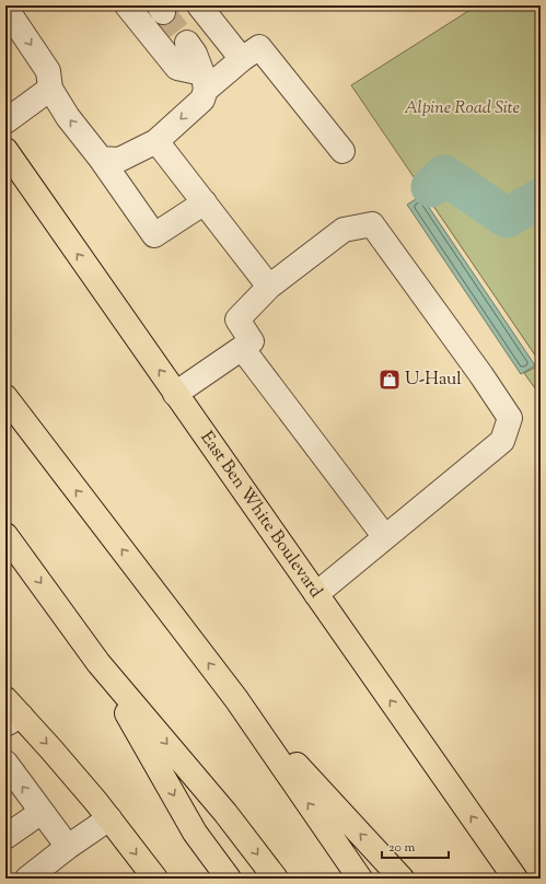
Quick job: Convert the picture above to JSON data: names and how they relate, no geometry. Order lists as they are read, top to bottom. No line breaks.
{"streets":{"main road":["East Ben White Boulevard"]},"parks":["Alpine Road Site"],"places":{"shop":["U-Haul"]},"scale_bar":"20 m"}
